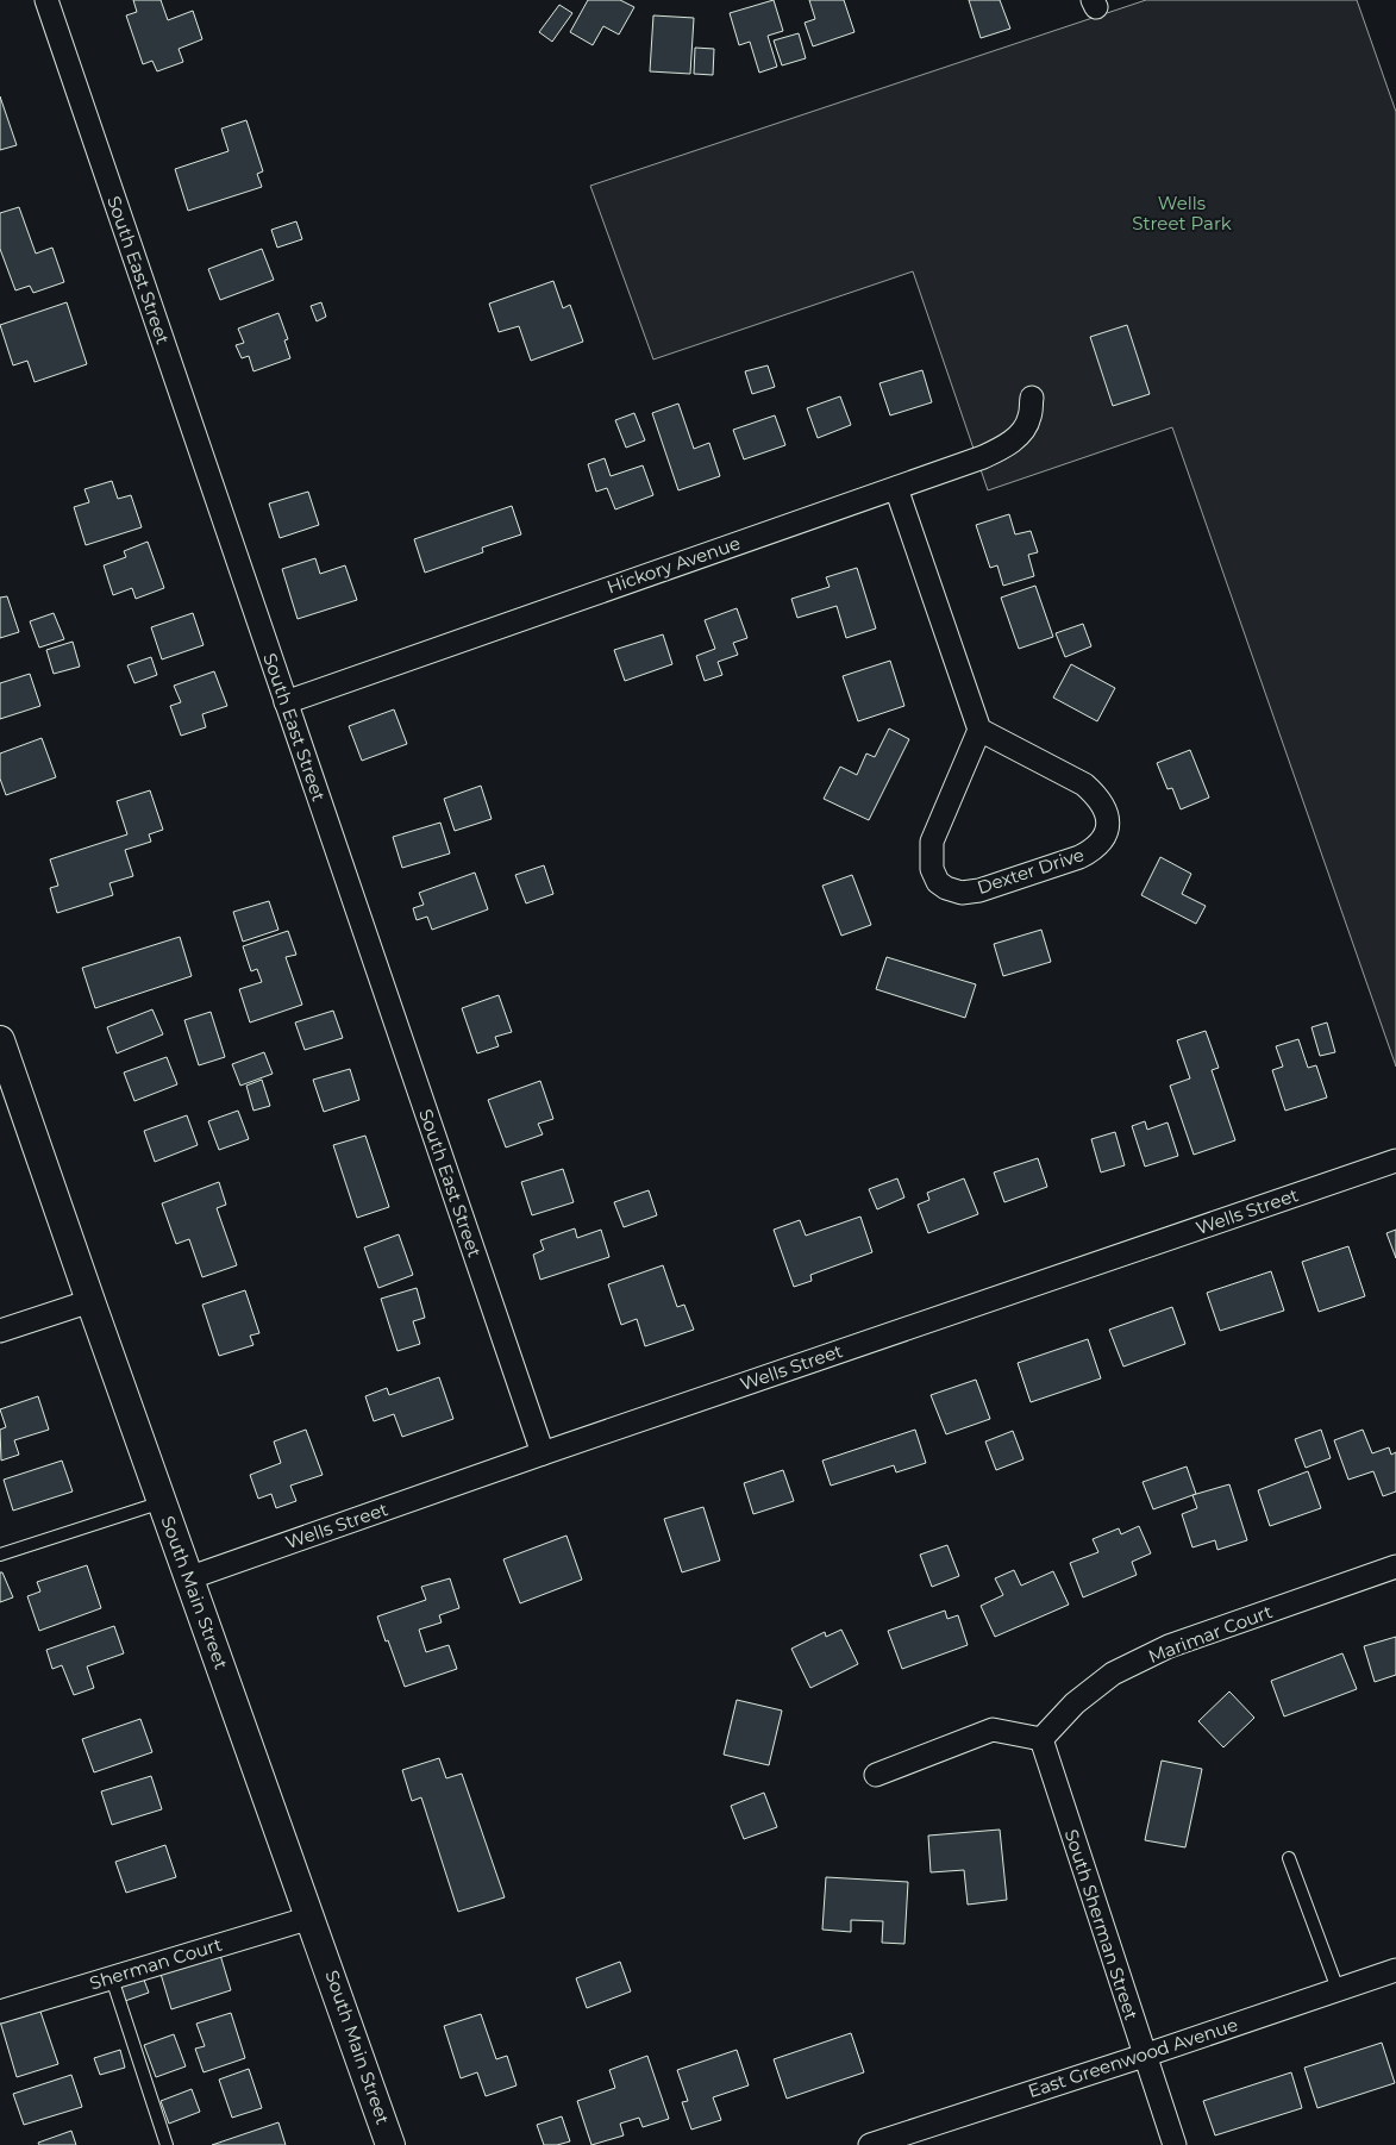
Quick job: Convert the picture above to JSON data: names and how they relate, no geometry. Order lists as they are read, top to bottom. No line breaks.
{"streets":{"street":["South East Street","Hickory Avenue","Dexter Drive","Wells Street","South Main Street","Marimar Court","South Sherman Street","Sherman Court","East Greenwood Avenue"]},"crossings":[["South East Street","Hickory Avenue"],["South East Street","Wells Street"],["Wells Street","South Main Street"],["South Main Street","Sherman Court"],["Marimar Court","South Sherman Street"],["South Sherman Street","East Greenwood Avenue"]],"parks":["Wells Street Park"]}
